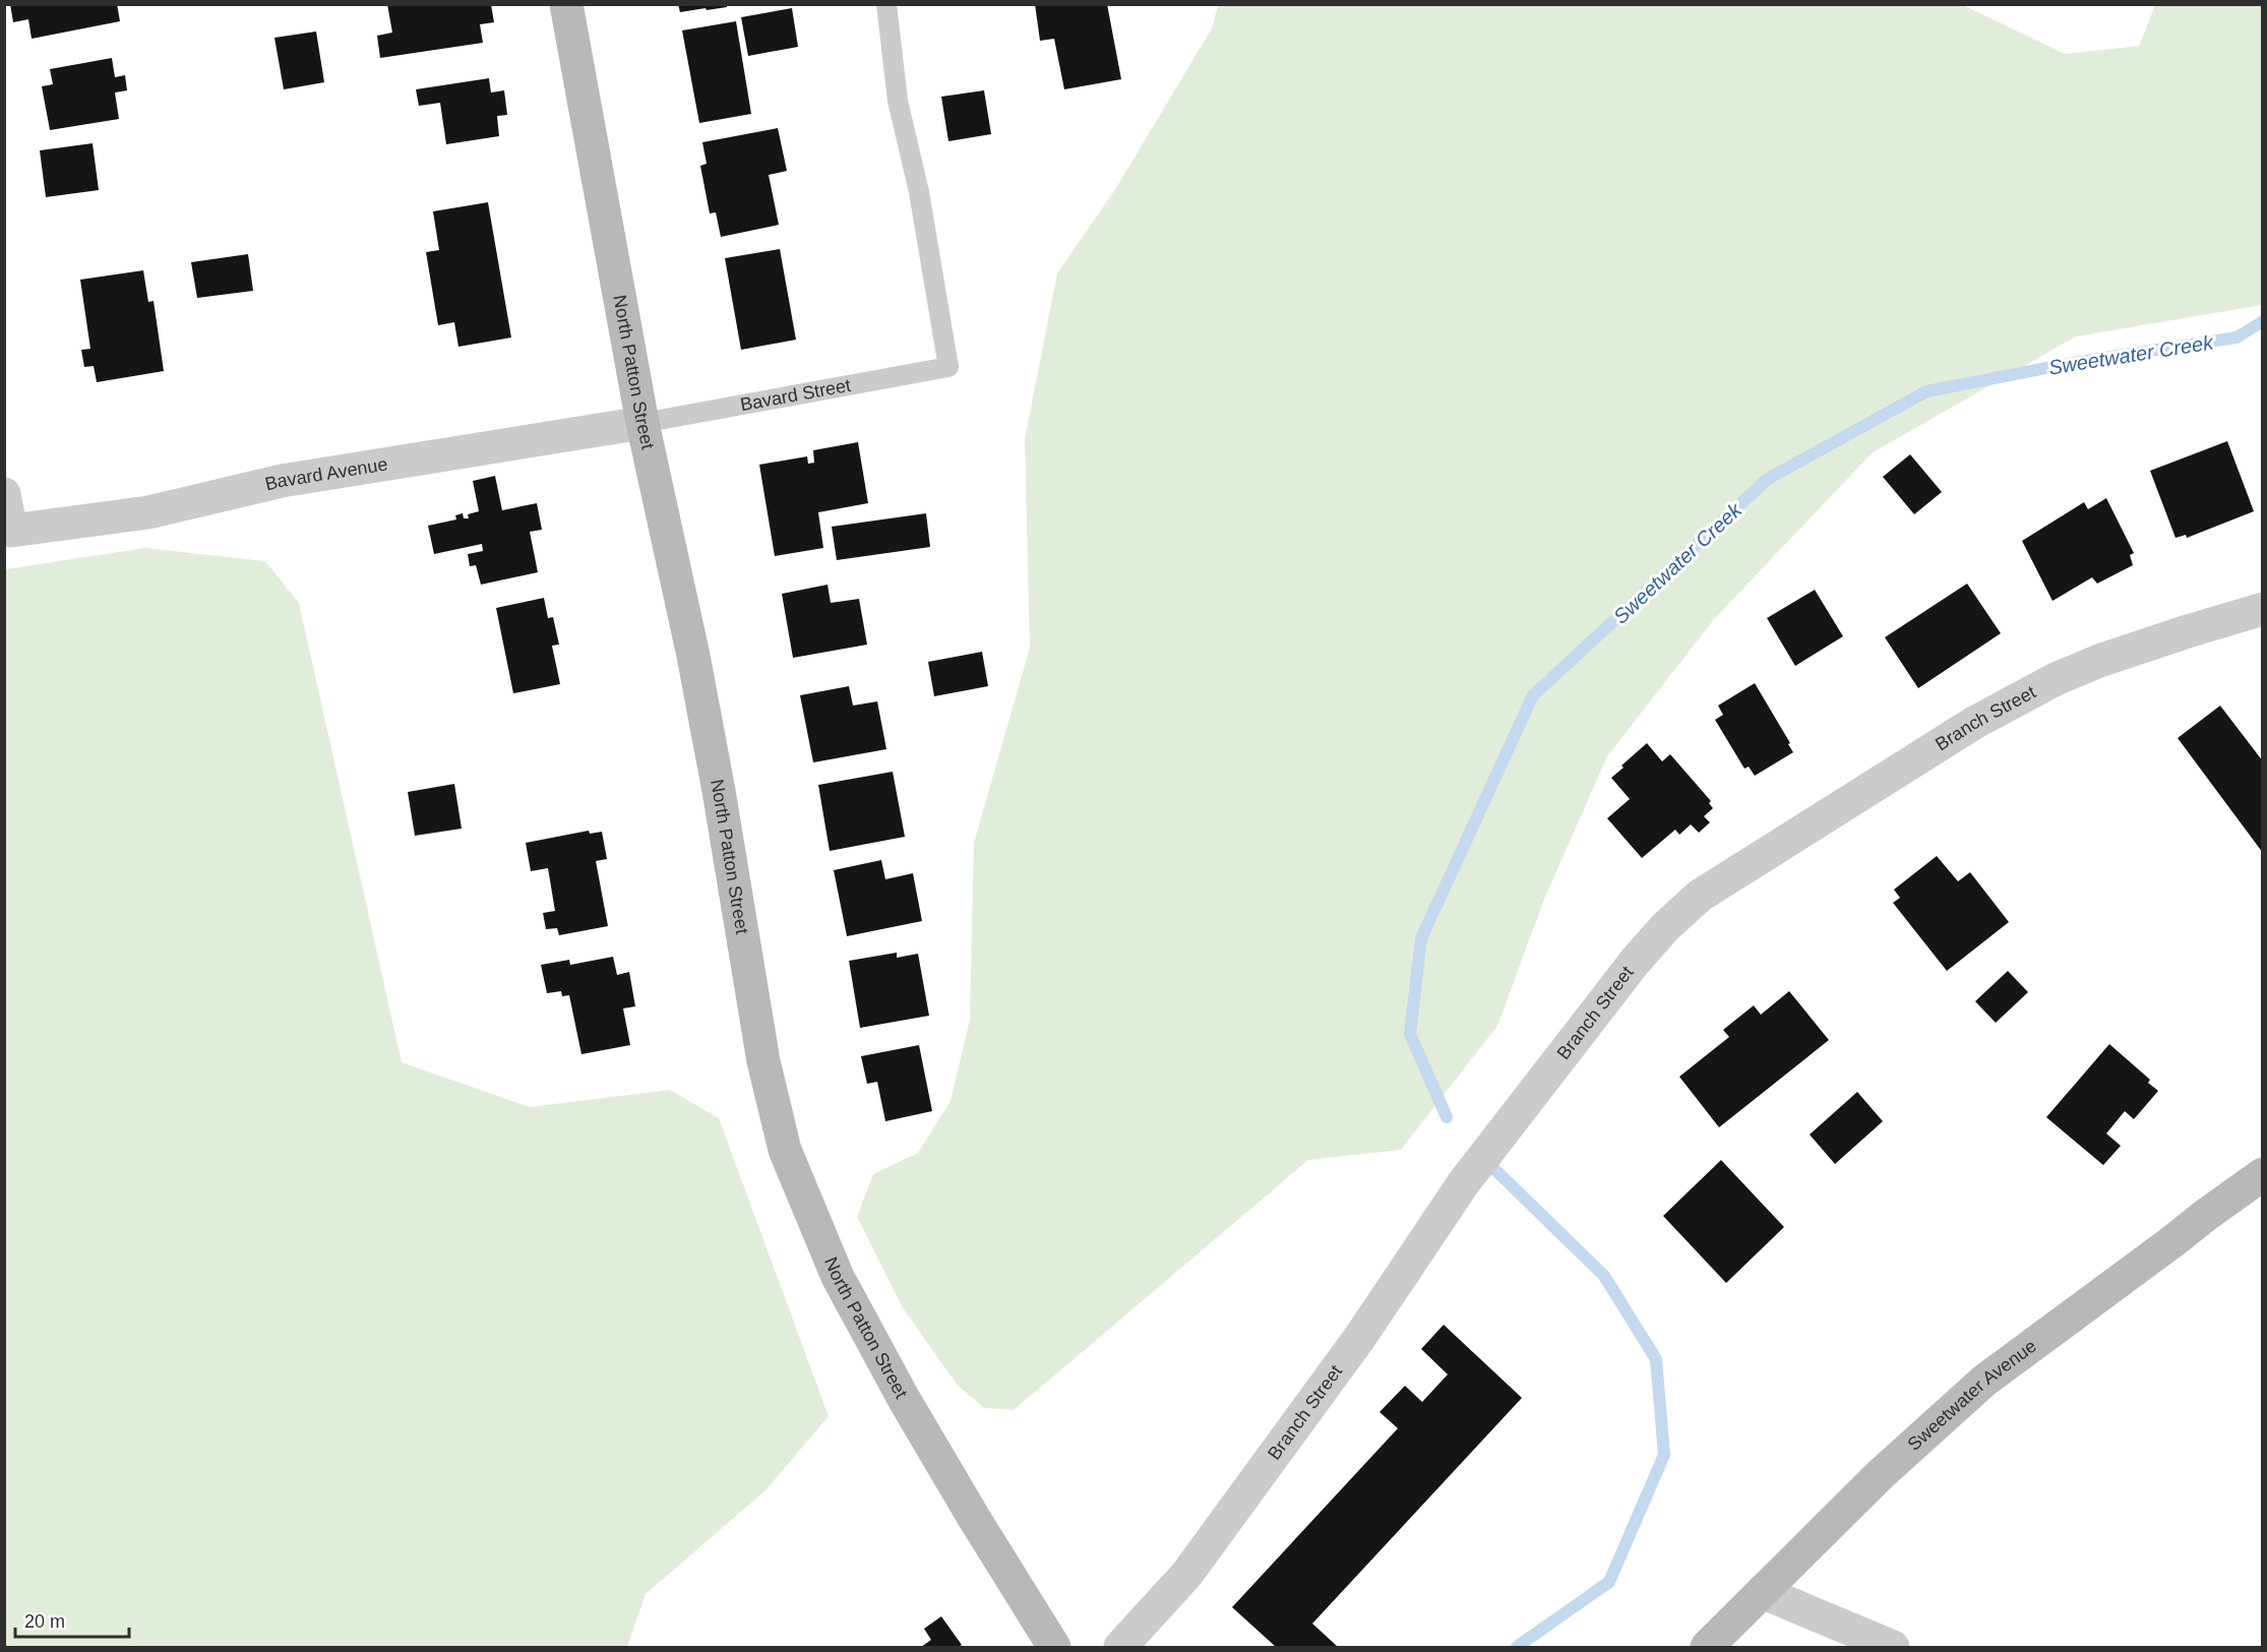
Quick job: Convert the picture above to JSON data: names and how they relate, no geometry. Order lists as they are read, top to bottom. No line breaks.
{"streets":{"street":["North Patton Street","Bavard Avenue","Branch Street","Sweetwater Avenue"],"lane":["Bavard Street"]},"crossings":[["North Patton Street","Bavard Street"],["North Patton Street","Bavard Avenue"],["Bavard Street","Bavard Avenue"]],"water":["Sweetwater Creek"],"scale_bar":"20 m"}
